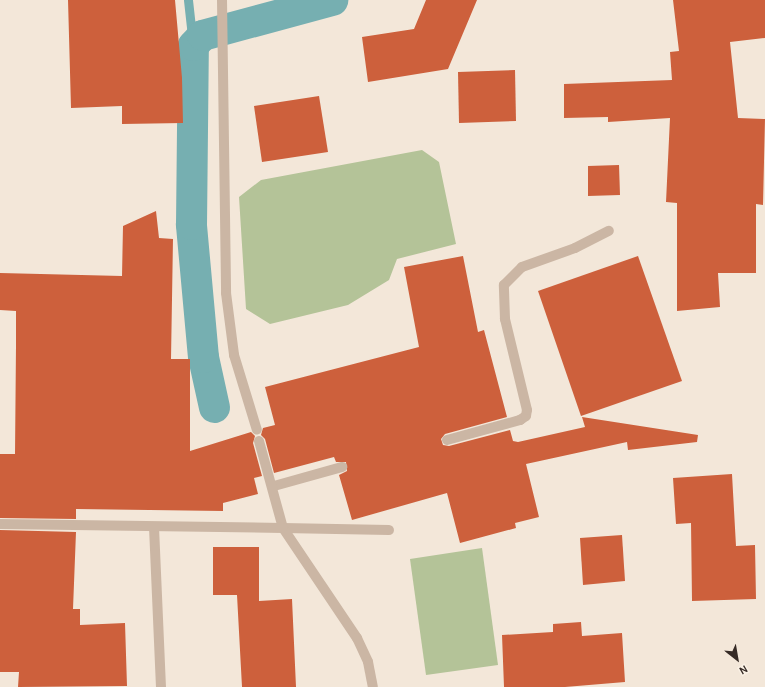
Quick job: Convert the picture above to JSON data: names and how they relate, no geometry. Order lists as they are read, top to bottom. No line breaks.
{"north":"bottom right"}
